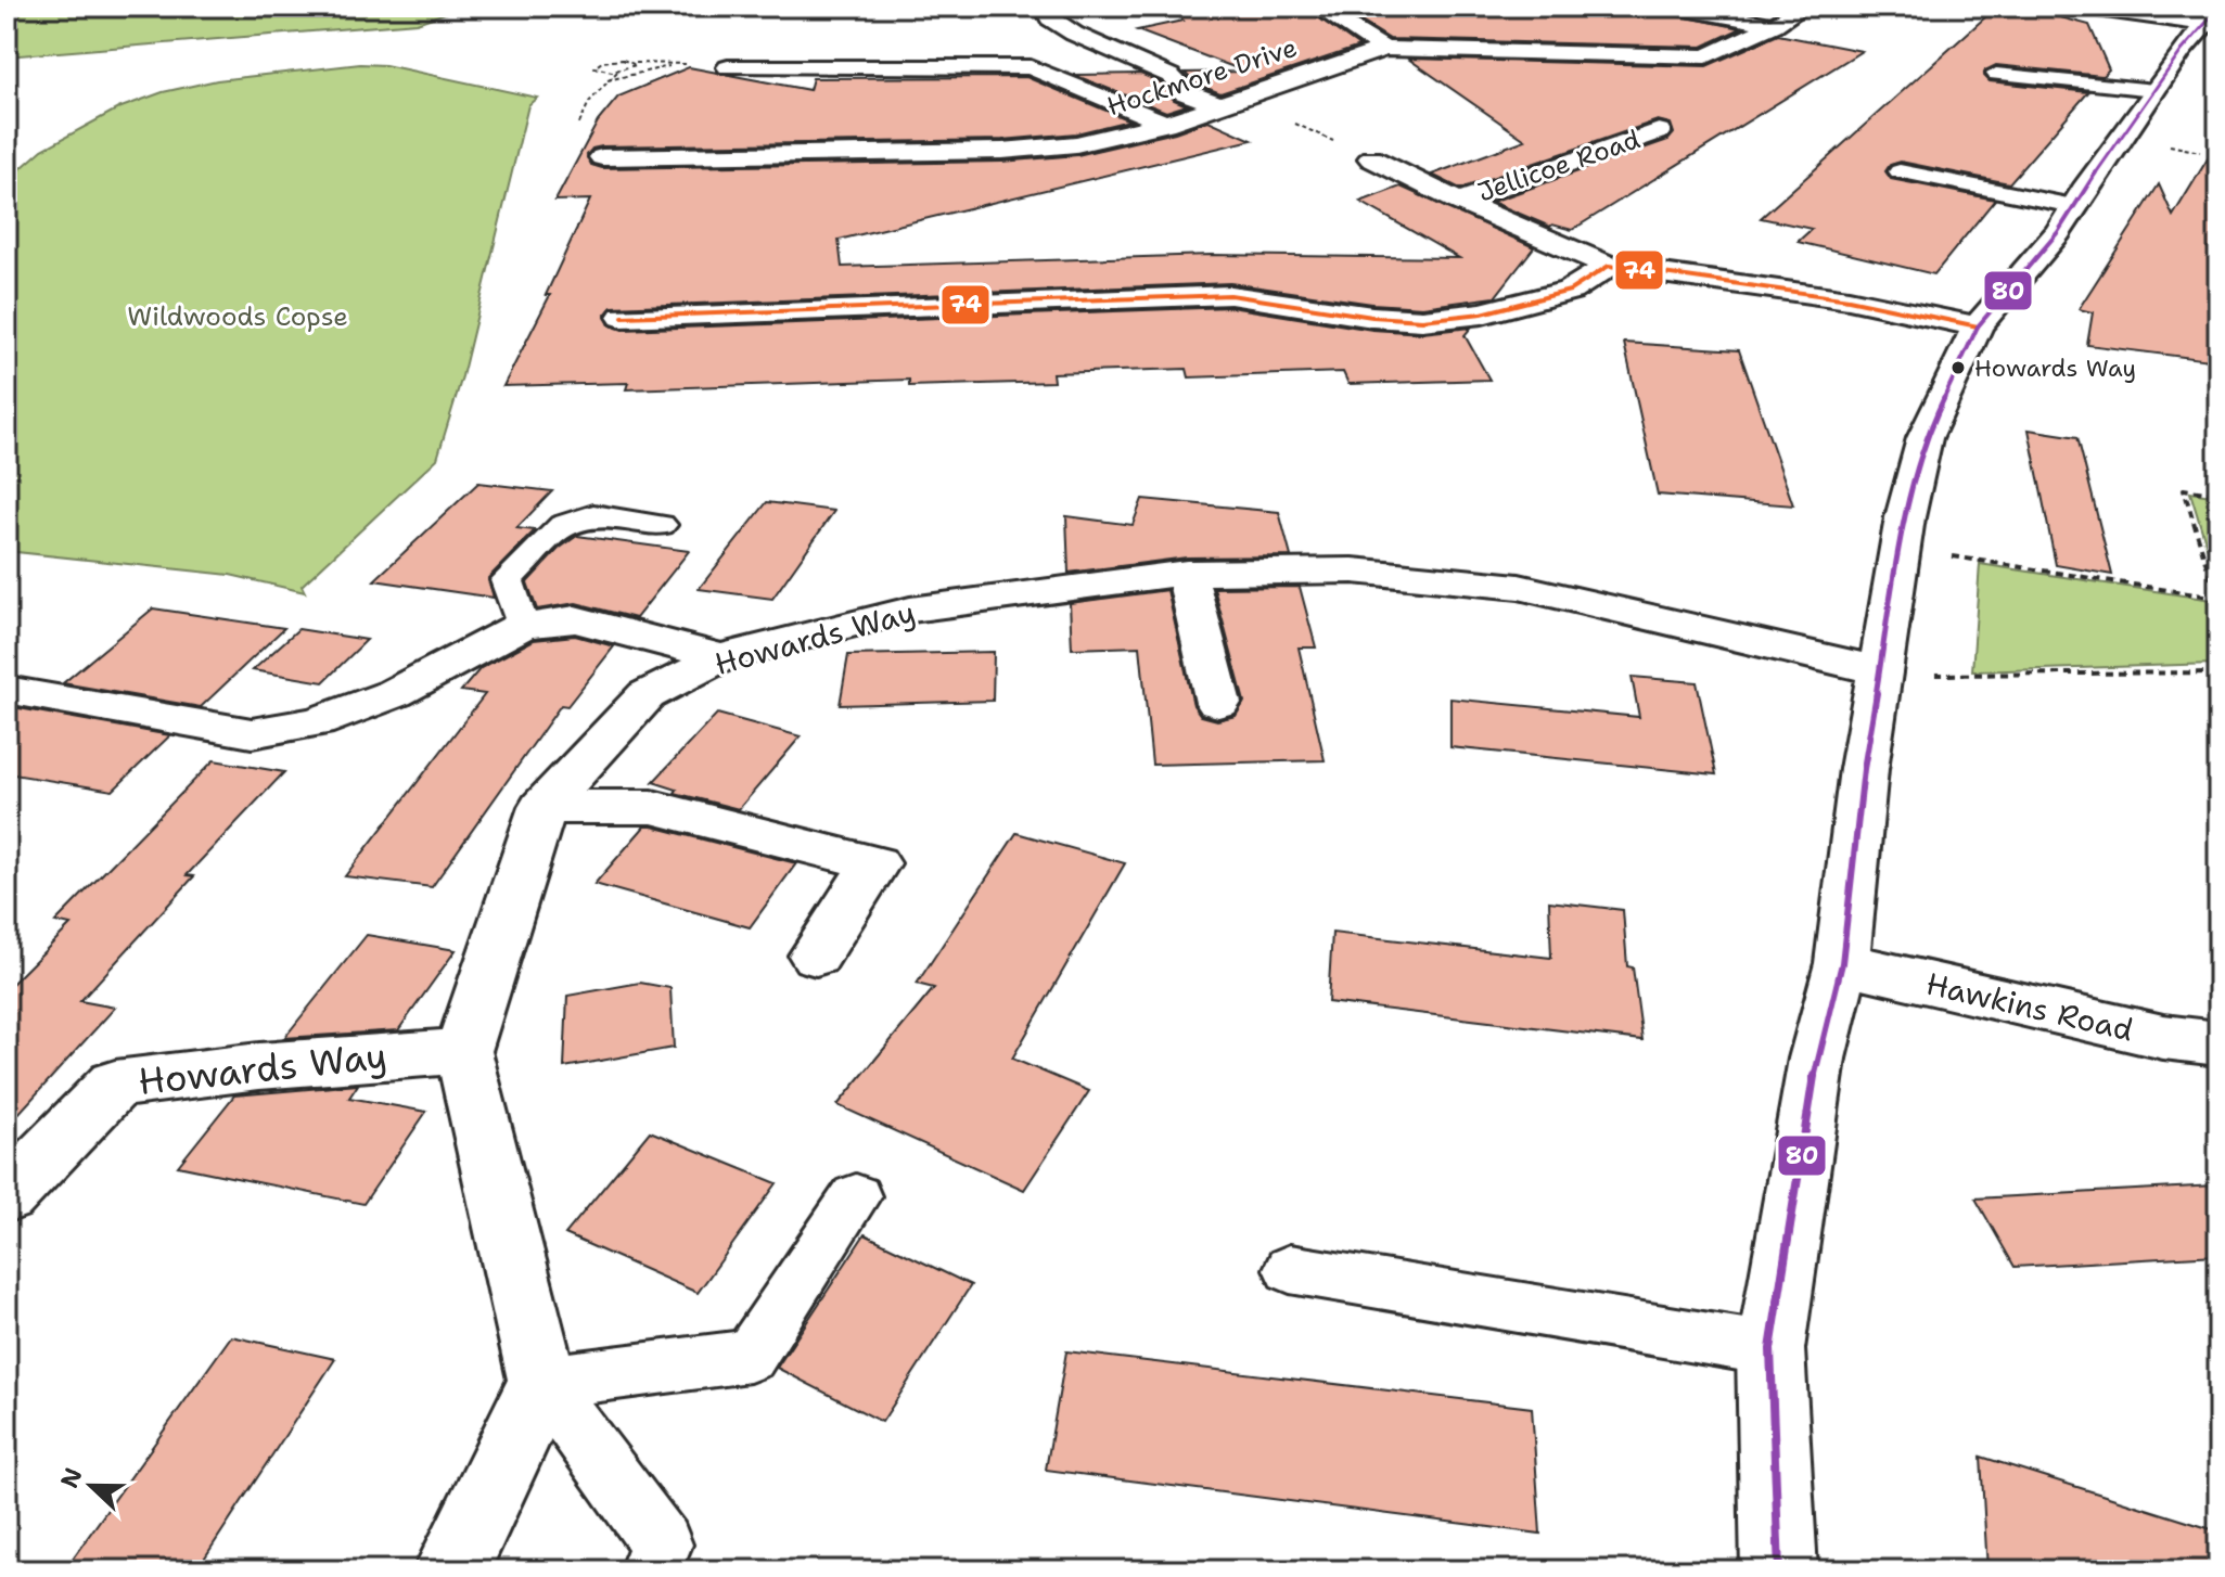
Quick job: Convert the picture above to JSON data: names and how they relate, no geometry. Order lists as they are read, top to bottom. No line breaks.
{"streets":{"street":["Hockmore Drive","Jellicoe Road","Howards Way","Hawkins Road"]},"parks":["Wildwoods Copse"],"places":["Howards Way"],"lines":["transit line 80","transit line 74"],"north":"left"}
